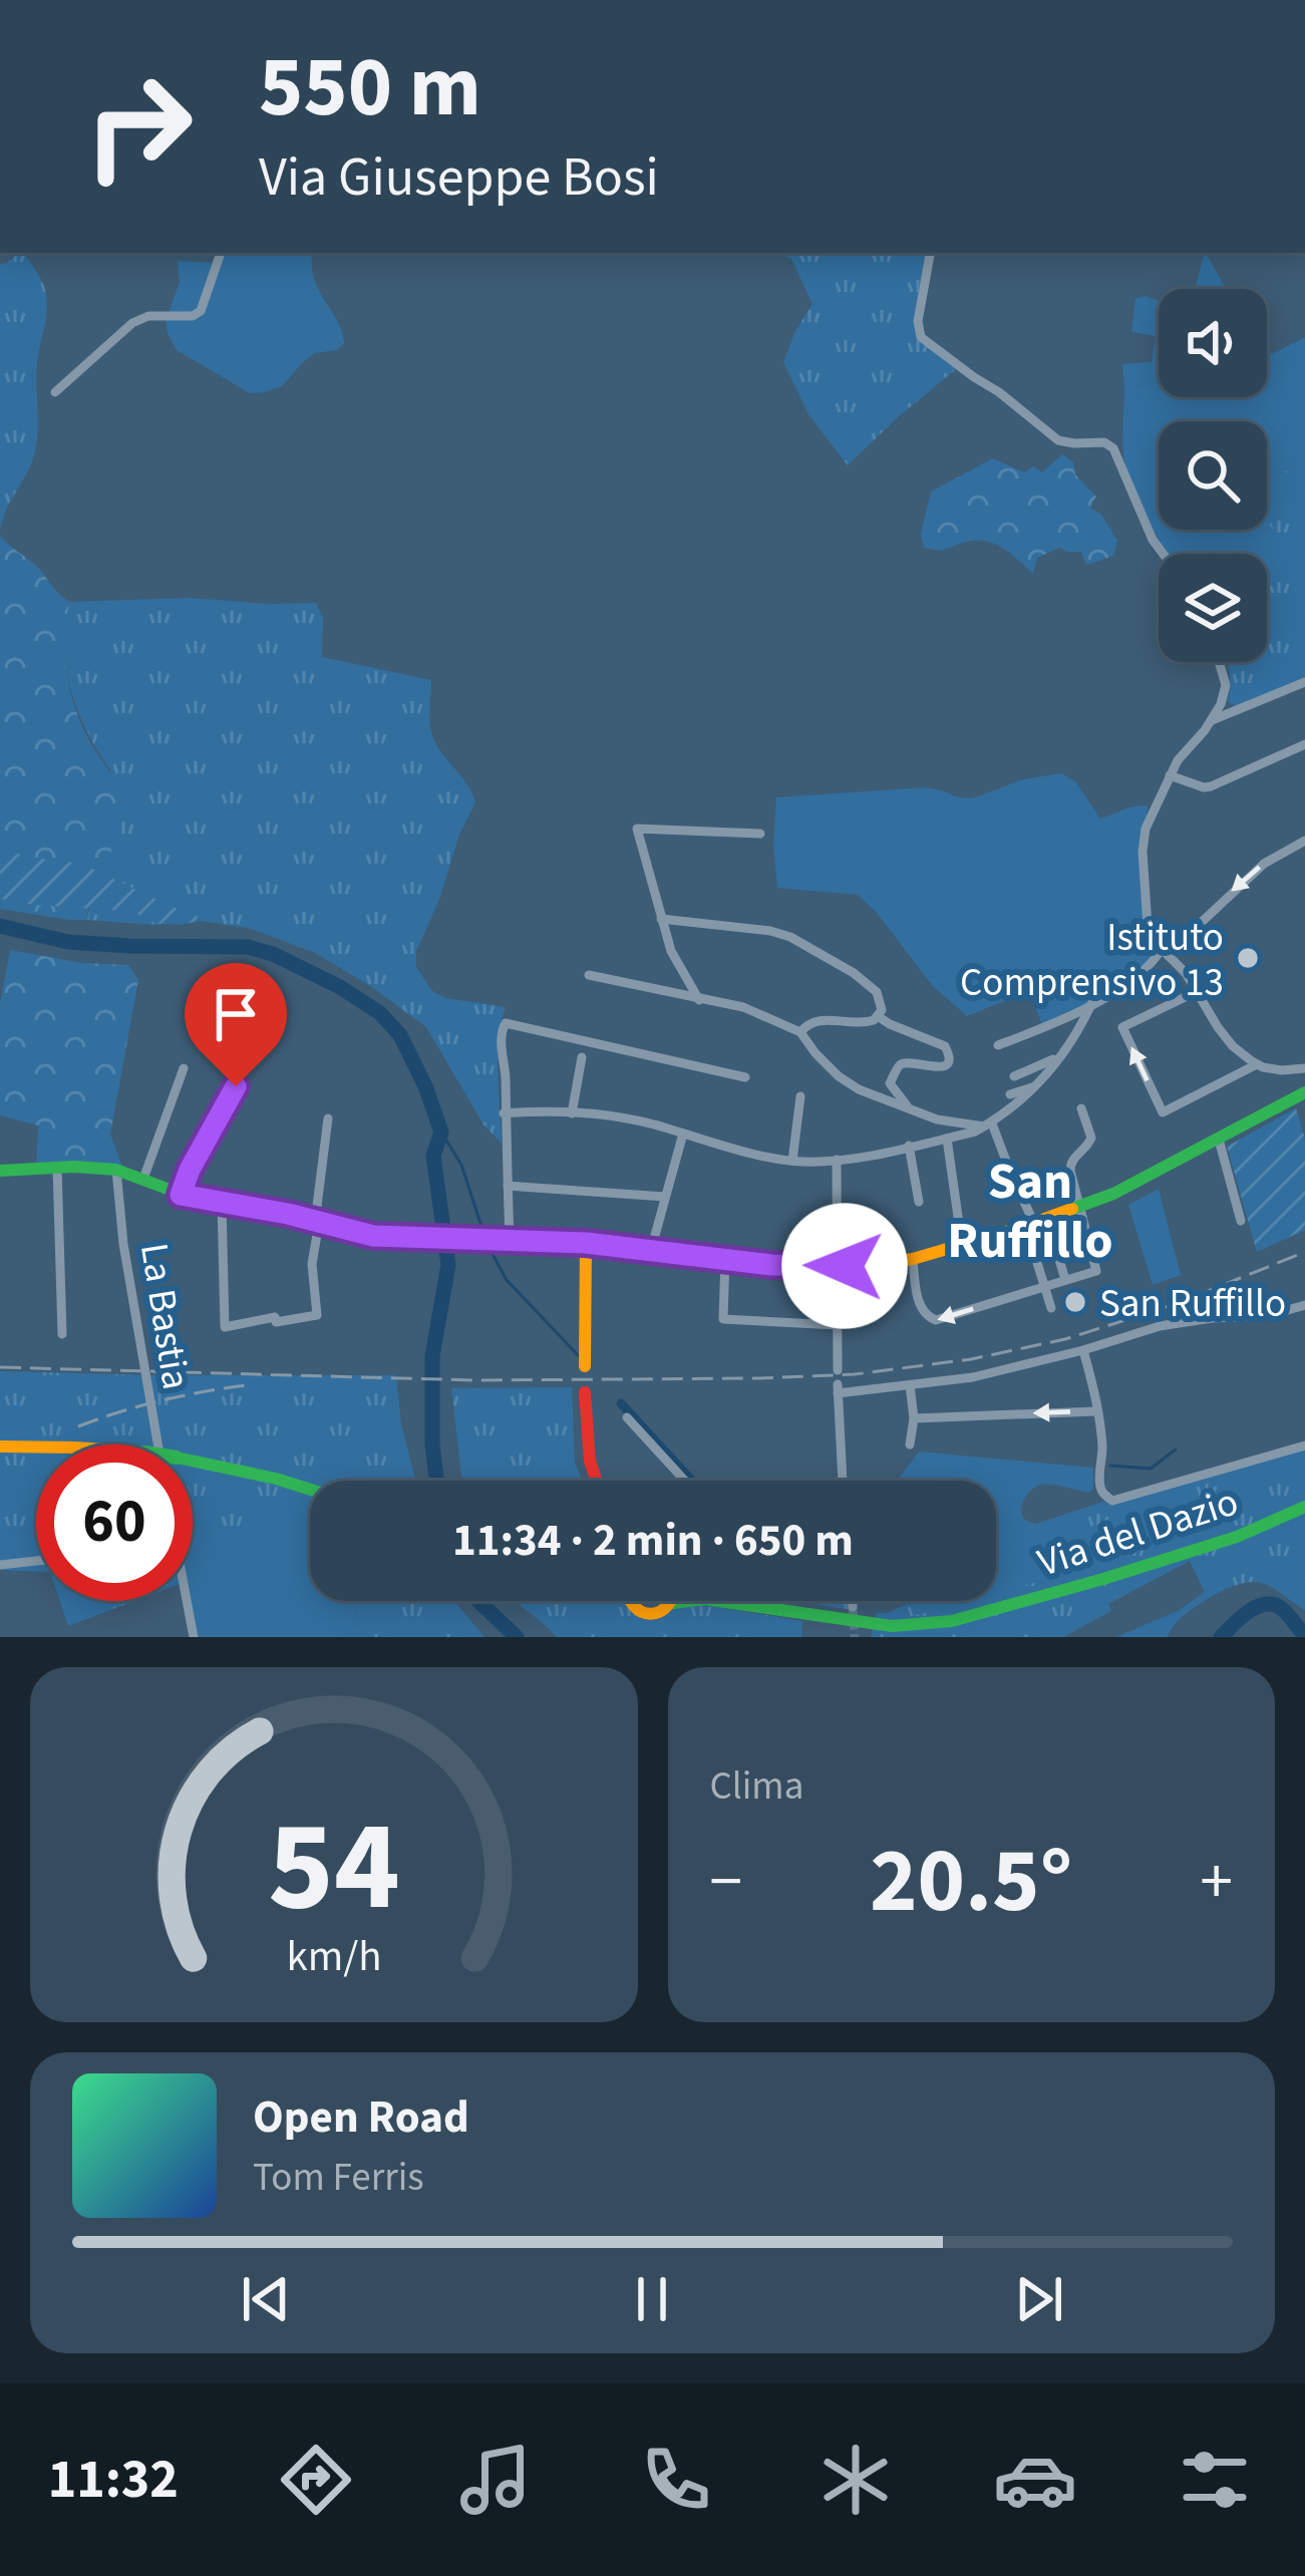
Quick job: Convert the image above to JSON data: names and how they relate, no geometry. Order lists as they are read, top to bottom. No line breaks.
{"streets":{"main road":["Via del Dazio"],"street":["La Bastia"]},"districts":["San Ruffillo"],"places":["Istituto Comprensivo 13","San Ruffillo"],"page":{"turn":["550 m","Via Giuseppe Bosi"],"limit":"60","trip":"11:34 · 2 min · 650 m","tile":"Clima","heat":["−","20.5°","+"],"song":["Open Road","Tom Ferris"],"tabs":"11:32","gauge":["54","km/h"]}}
